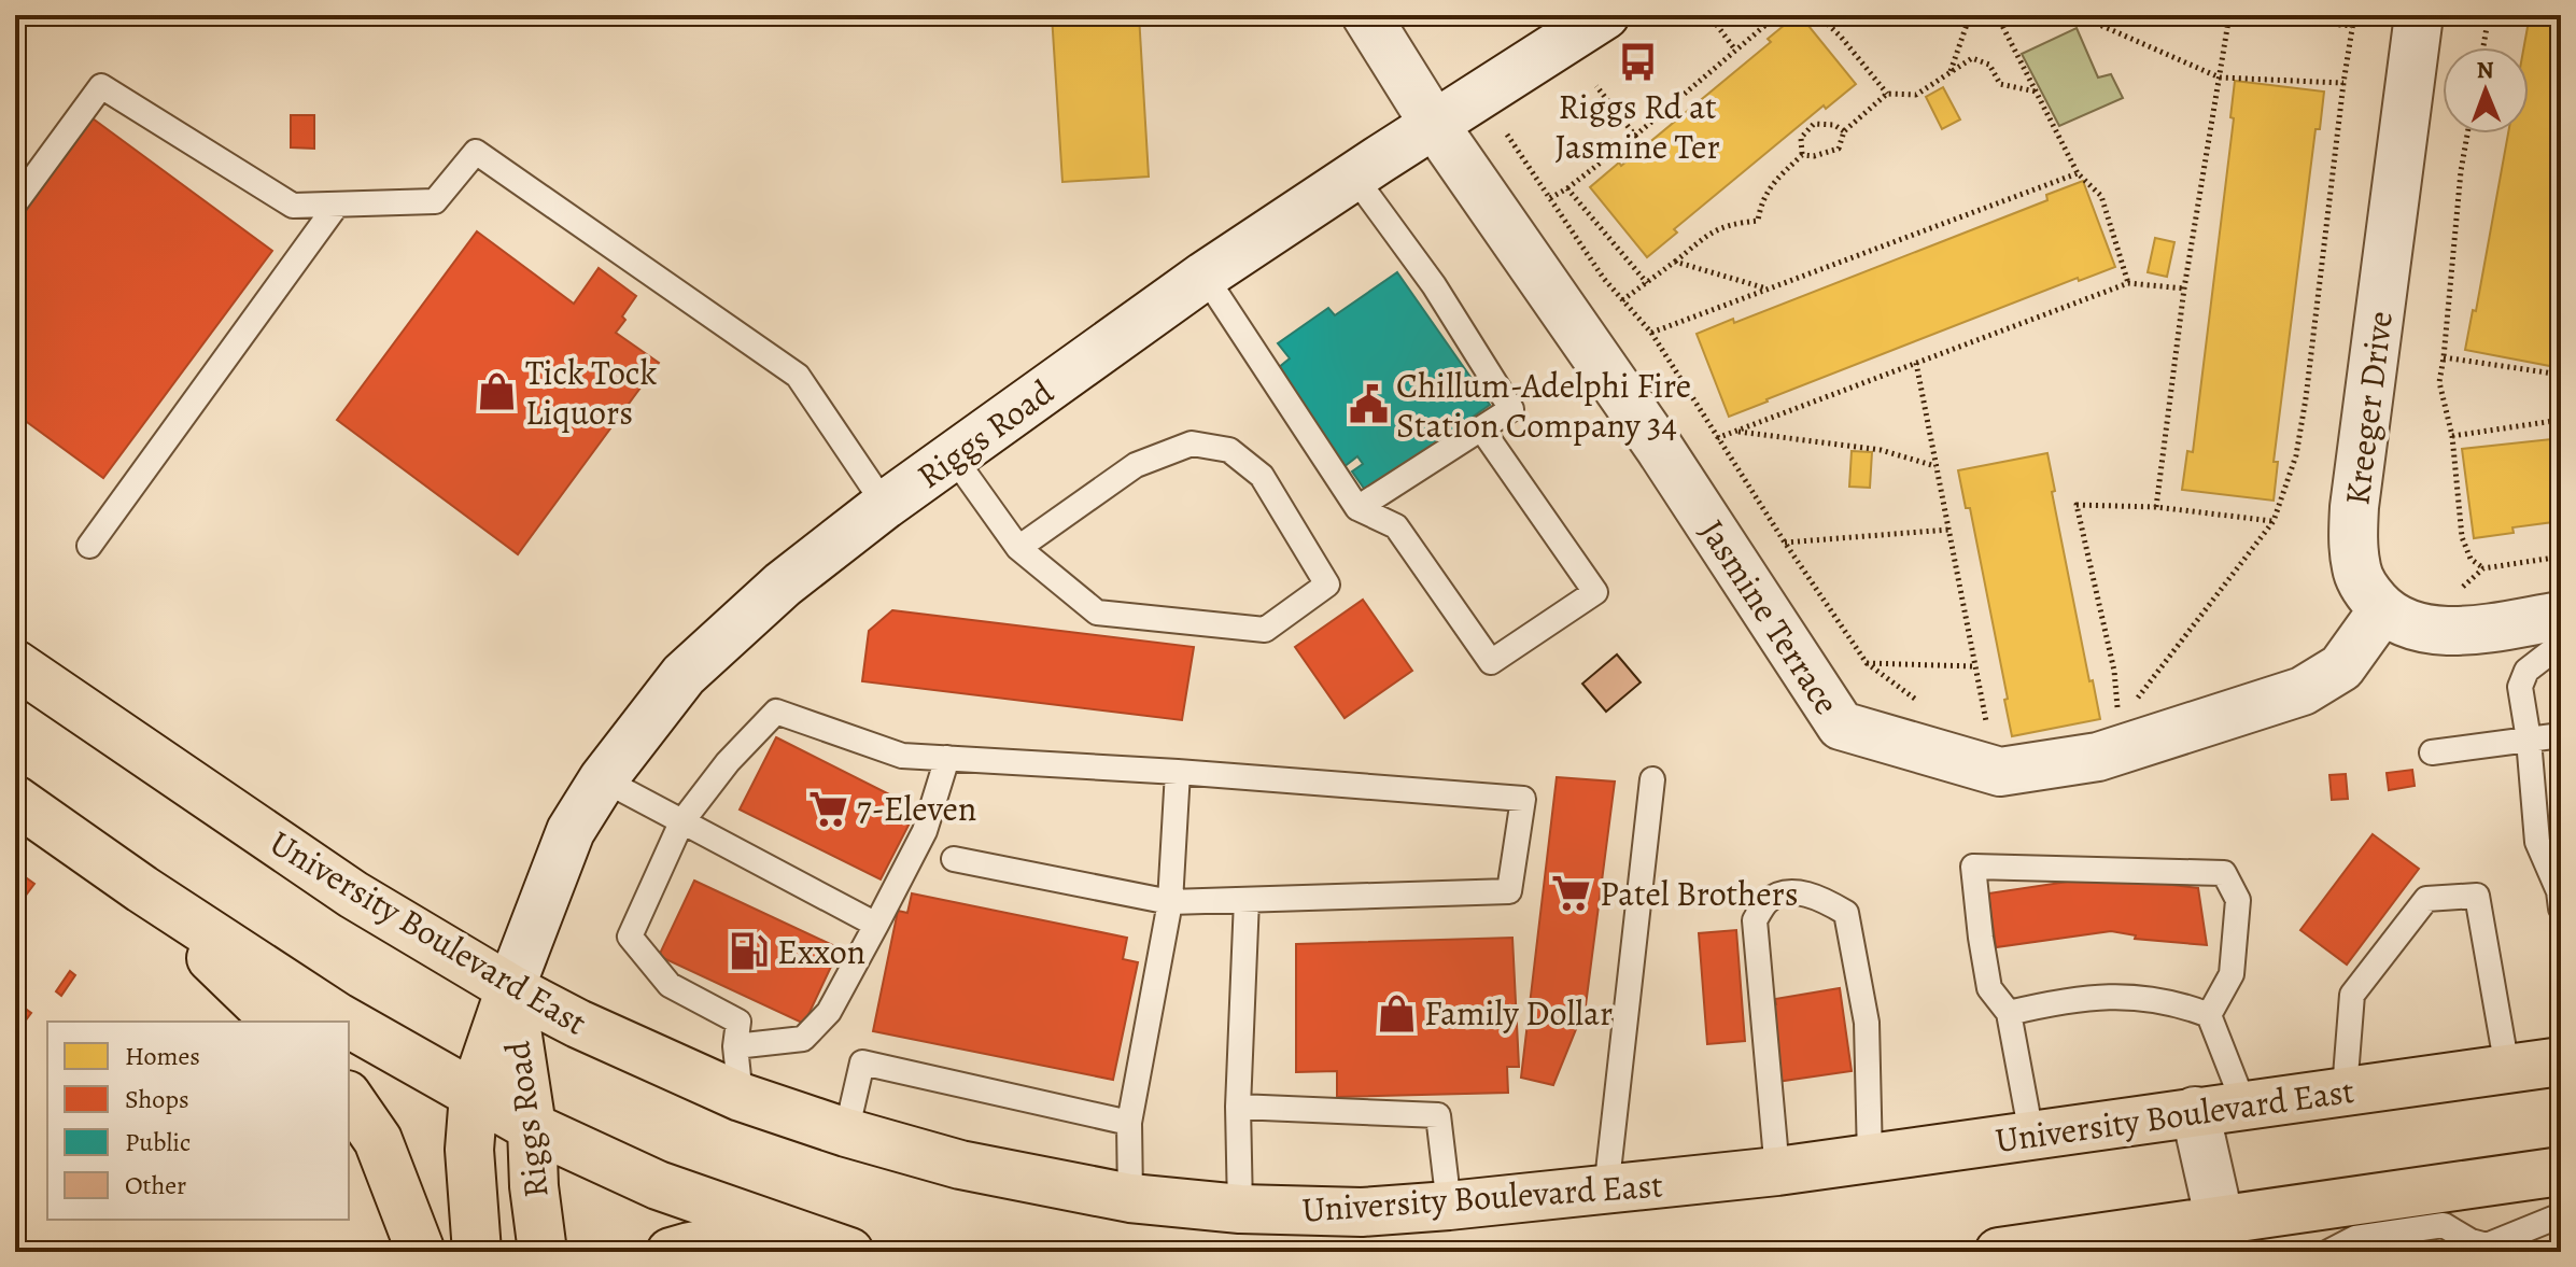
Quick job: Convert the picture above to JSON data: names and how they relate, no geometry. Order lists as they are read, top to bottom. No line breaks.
{"streets":{"main road":["Riggs Road","University Boulevard East"],"street":["Kreeger Drive","Jasmine Terrace"]},"crossings":[["Kreeger Drive","Jasmine Terrace"],["Riggs Road","Jasmine Terrace"],["Riggs Road","University Boulevard East"]],"places":{"bus stop":["Riggs Rd at Jasmine Ter"],"shop":["Tick Tock Liquors","Family Dollar"],"public building":["Chillum-Adelphi Fire Station Company 34"],"supermarket":["7-Eleven","Patel Brothers"],"fuel station":["Exxon"]},"legend":["Homes","Shops","Public","Other"],"north":"top"}
